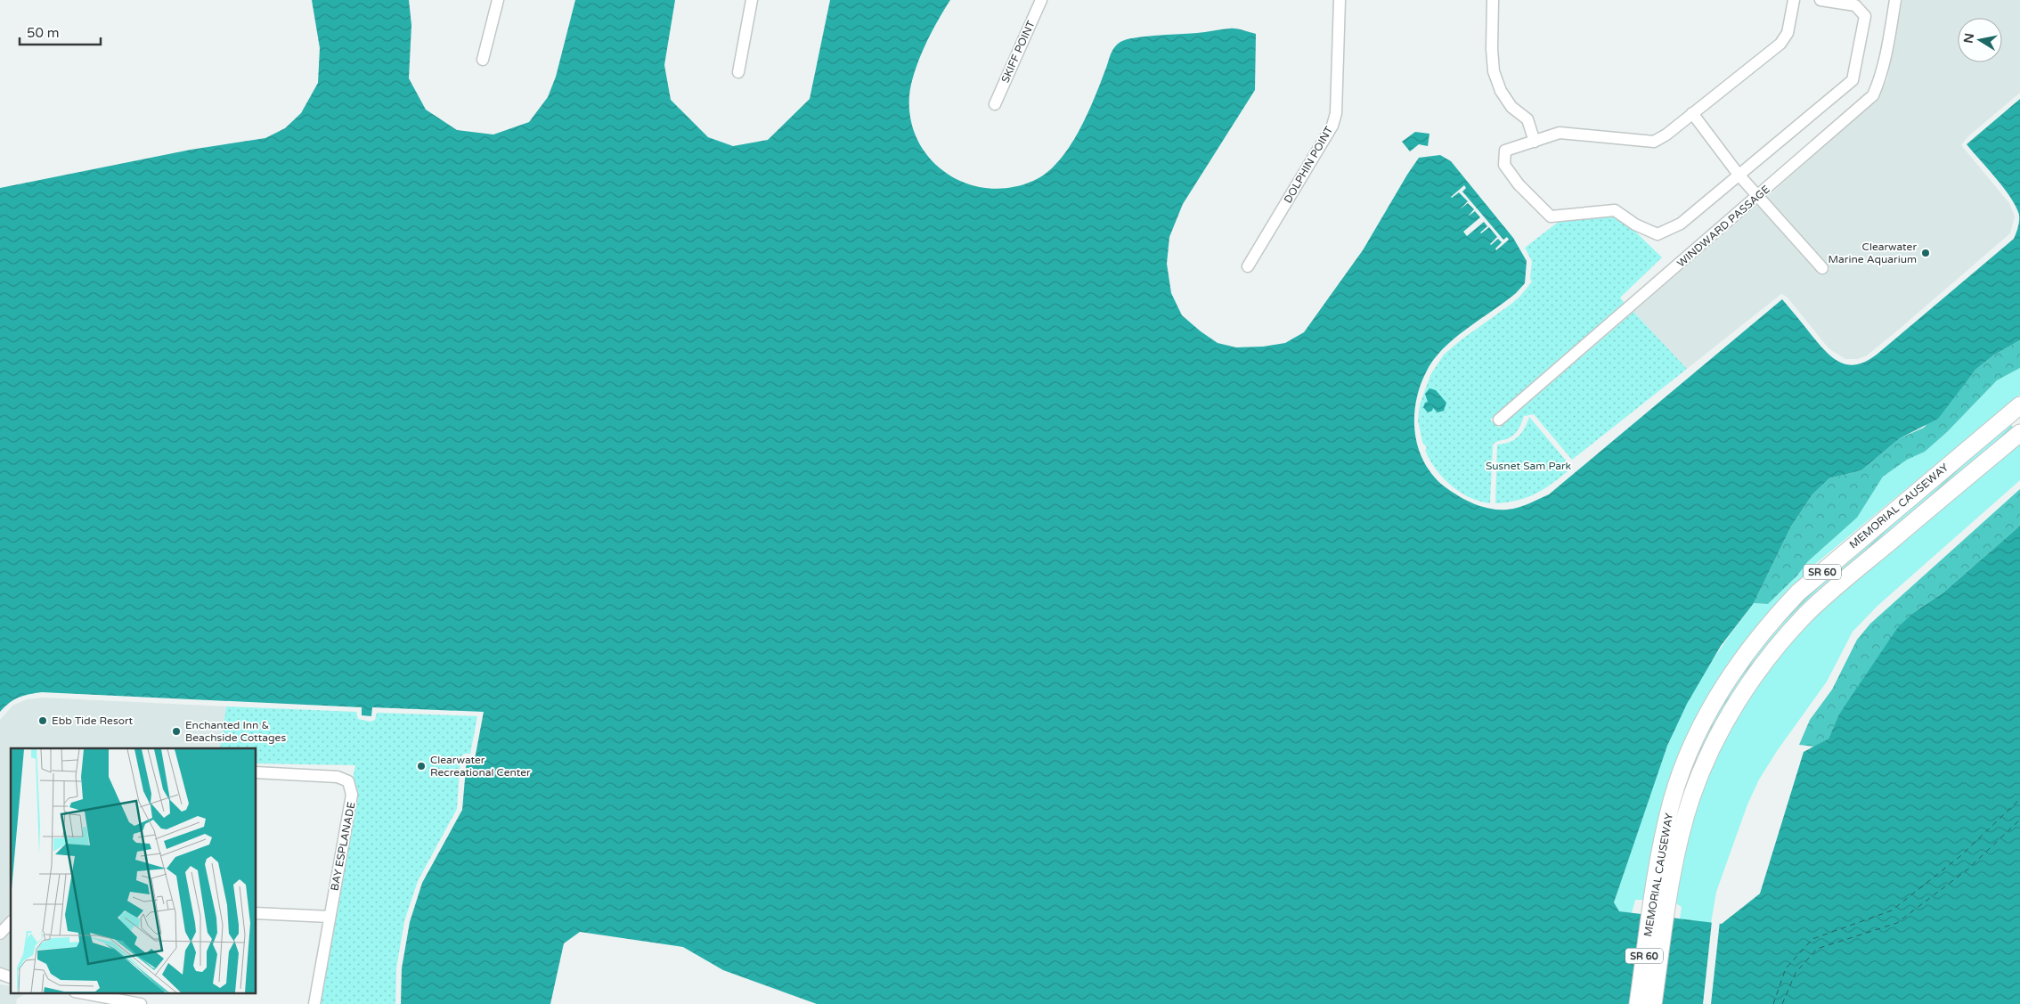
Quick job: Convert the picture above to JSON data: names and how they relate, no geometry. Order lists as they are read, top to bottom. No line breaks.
{"streets":{"main road":["MEMORIAL CAUSEWAY","SR 60"],"street":["SKIFF POINT","DOLPHIN POINT","WINDWARD PASSAGE","BAY ESPLANADE"]},"parks":["Susnet Sam Park"],"places":["Clearwater Marine Aquarium","Ebb Tide Resort","Enchanted Inn & Beachside Cottages","Clearwater Recreational Center"],"scale_bar":"50 m","north":"left"}
